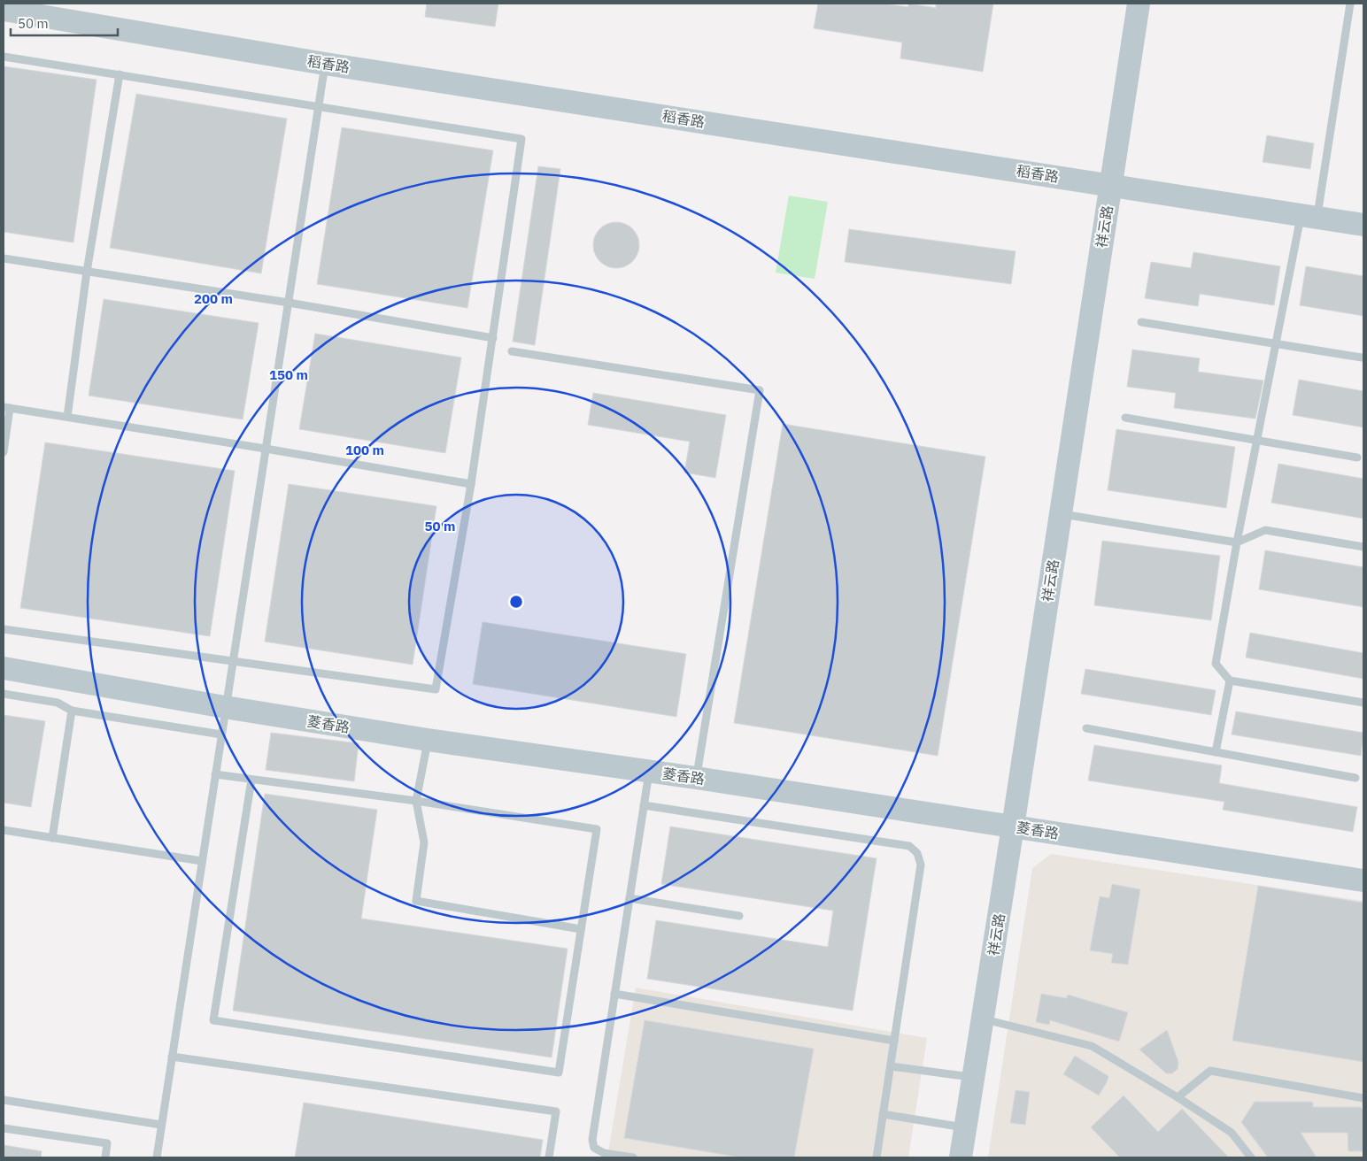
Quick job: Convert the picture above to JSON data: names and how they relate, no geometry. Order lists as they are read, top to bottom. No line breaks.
{"streets":{"street":["稻香路","祥云路","菱香路"]},"crossings":[["稻香路","祥云路"],["祥云路","菱香路"]],"scale_bar":"50 m","rings":["200 m","150 m","100 m","50 m"]}
